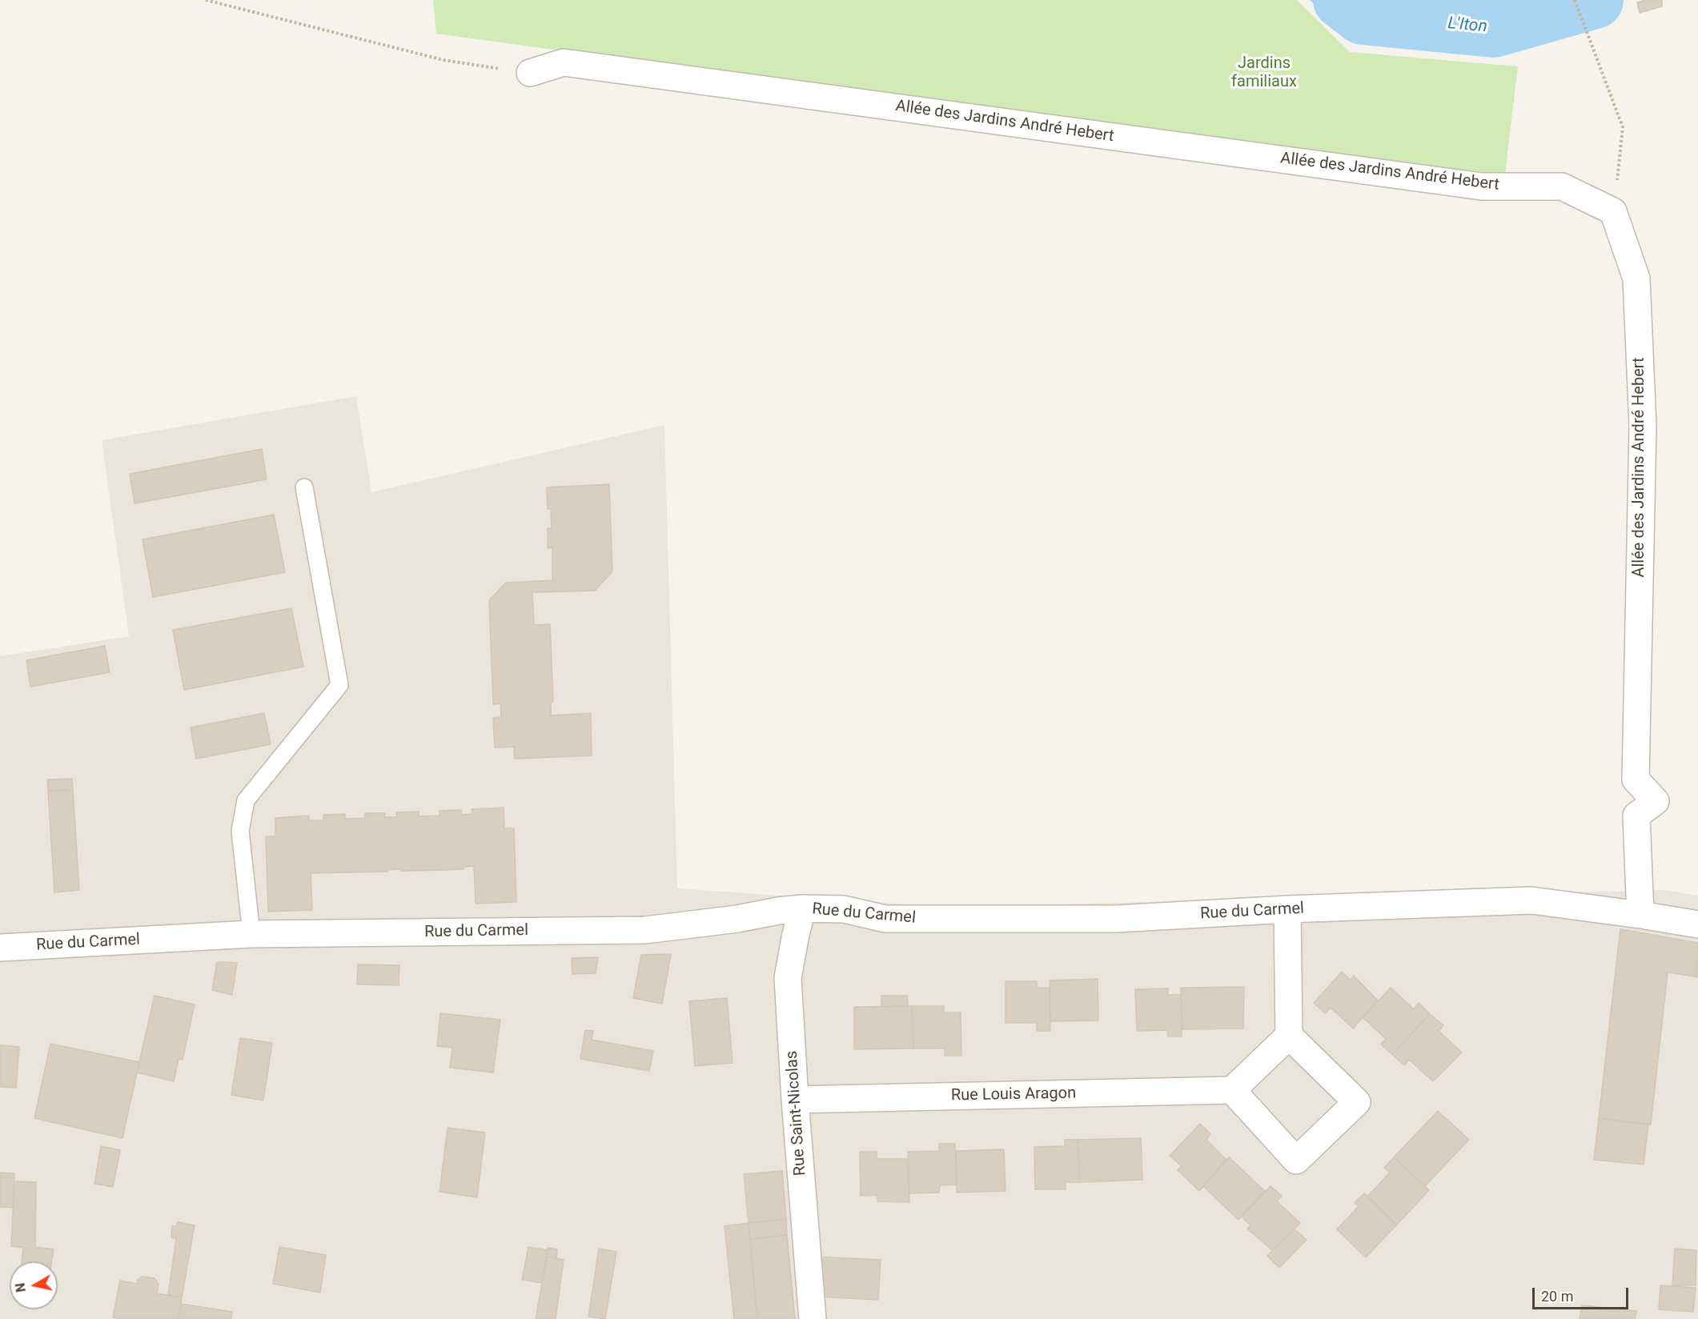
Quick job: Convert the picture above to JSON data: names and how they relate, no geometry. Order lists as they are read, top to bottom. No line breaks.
{"streets":{"street":["Allée des Jardins André Hebert","Rue du Carmel","Rue Louis Aragon","Rue Saint-Nicolas"]},"crossings":[["Allée des Jardins André Hebert","Rue du Carmel"],["Rue du Carmel","Rue Saint-Nicolas"],["Rue Louis Aragon","Rue Saint-Nicolas"]],"water":["L'Iton"],"parks":["Jardins familiaux"],"scale_bar":"20 m","north":"left"}
